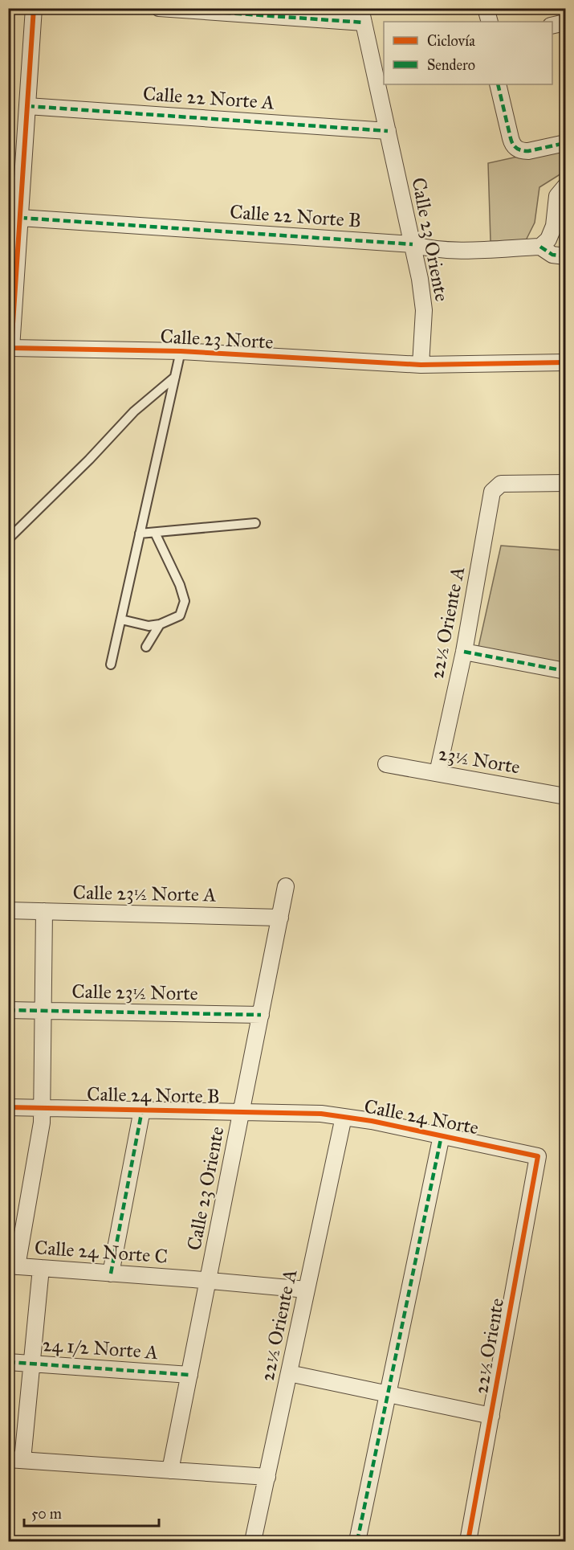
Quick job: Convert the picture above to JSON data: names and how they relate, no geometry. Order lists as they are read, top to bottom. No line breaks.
{"streets":{"street":["Calle 22 Norte A","Calle 22 Norte B","Calle 23 Oriente","Calle 23 Norte","22½ Oriente A","23½ Norte","Calle 23½ Norte A","Calle 23½ Norte","Calle 24 Norte B","Calle 24 Norte","Calle 24 Norte C","22½ Oriente","24 1/2 Norte A"]},"crossings":[["Calle 22 Norte A","Calle 23 Oriente"],["Calle 22 Norte B","Calle 23 Oriente"],["Calle 23 Oriente","Calle 23 Norte"],["Calle 23 Oriente","Calle 23½ Norte A"],["Calle 23 Oriente","Calle 23½ Norte"],["Calle 23 Oriente","Calle 24 Norte B"],["Calle 23 Oriente","Calle 24 Norte C"],["Calle 23 Oriente","24 1/2 Norte A"],["22½ Oriente A","23½ Norte"],["22½ Oriente A","Calle 24 Norte"],["22½ Oriente A","Calle 24 Norte C"],["Calle 24 Norte B","Calle 24 Norte"],["Calle 24 Norte","22½ Oriente"]],"legend":["Ciclovía","Sendero"],"scale_bar":"50 m"}
